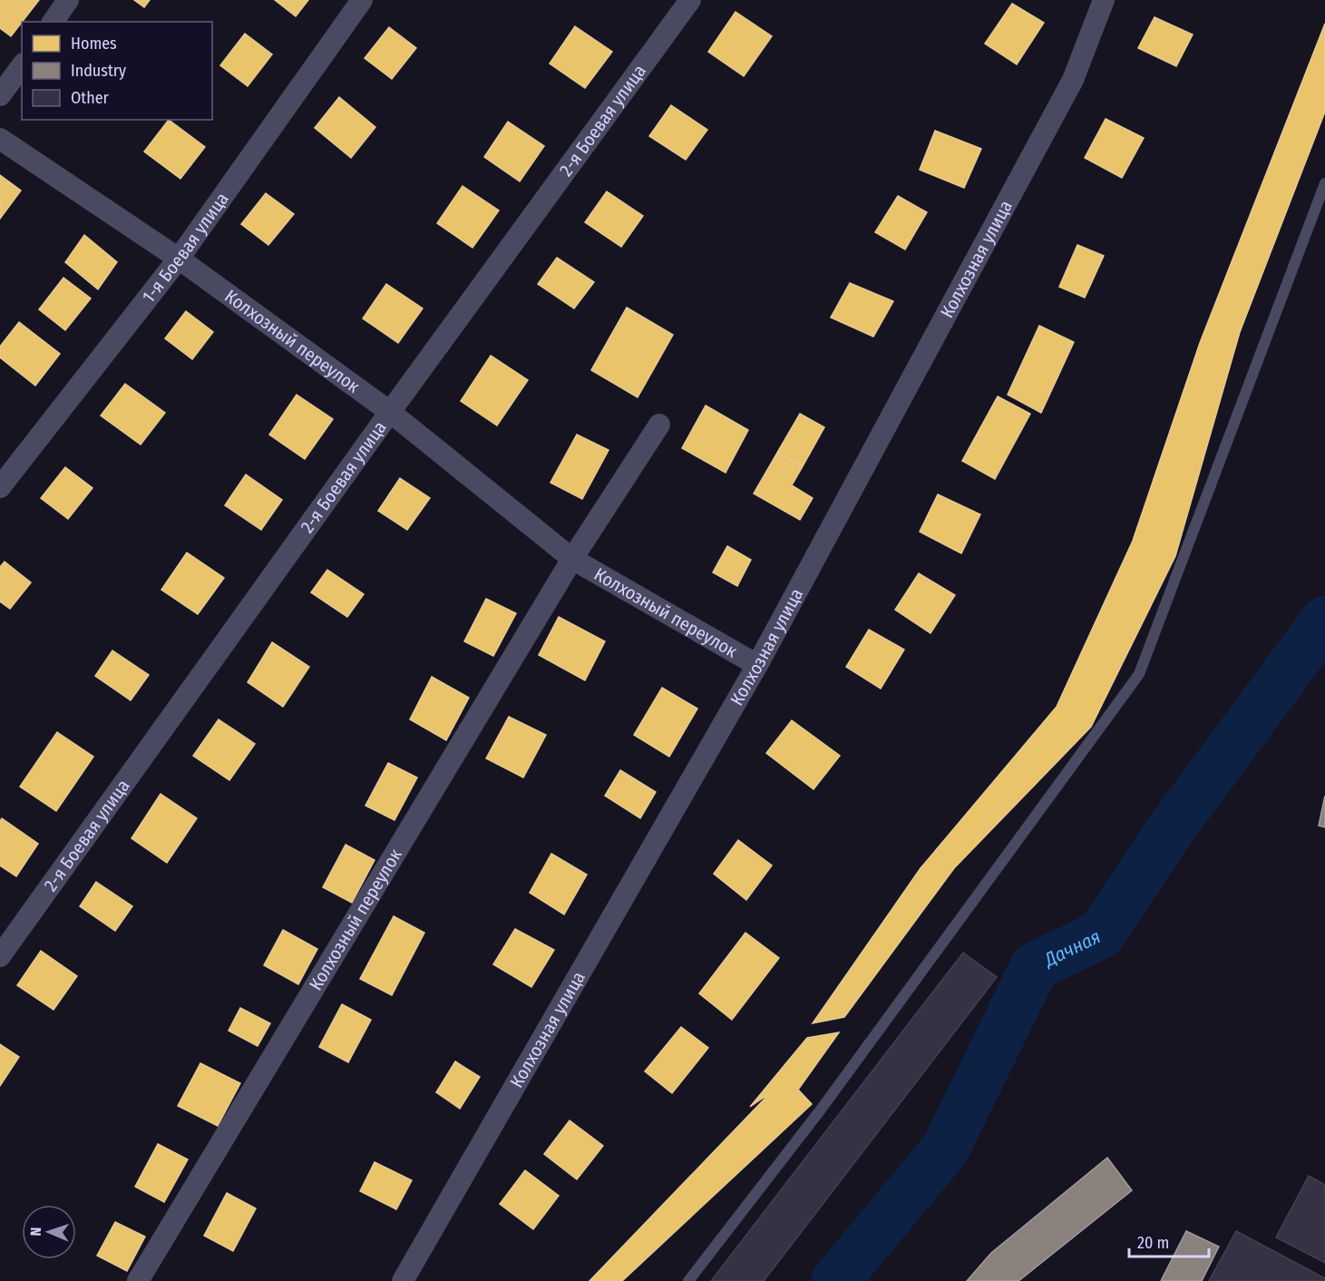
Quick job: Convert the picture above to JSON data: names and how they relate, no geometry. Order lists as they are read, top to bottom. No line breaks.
{"streets":{"street":["2-я Боевая улица","1-я Боевая улица","Колхозная улица","Колхозный переулок"]},"crossings":[["2-я Боевая улица","Колхозный переулок"],["1-я Боевая улица","Колхозный переулок"],["Колхозная улица","Колхозный переулок"]],"water":["Дачная"],"legend":["Homes","Industry","Other"],"scale_bar":"20 m","north":"left"}
